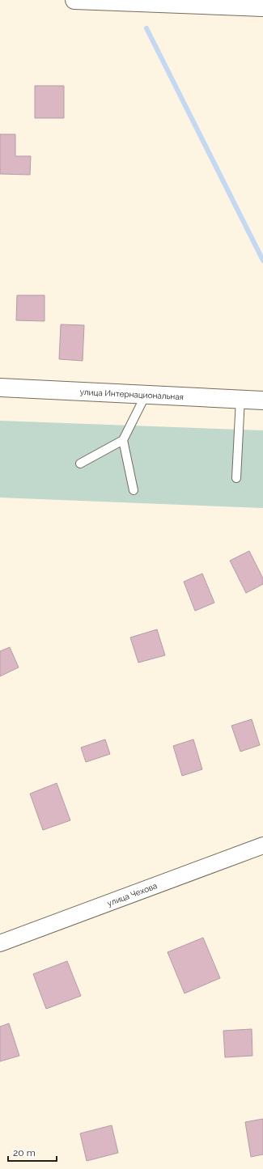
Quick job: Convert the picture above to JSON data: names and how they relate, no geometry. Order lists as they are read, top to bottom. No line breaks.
{"streets":{"main road":["улица Интернациональная"],"street":["улица Чехова"]},"scale_bar":"20 m"}
